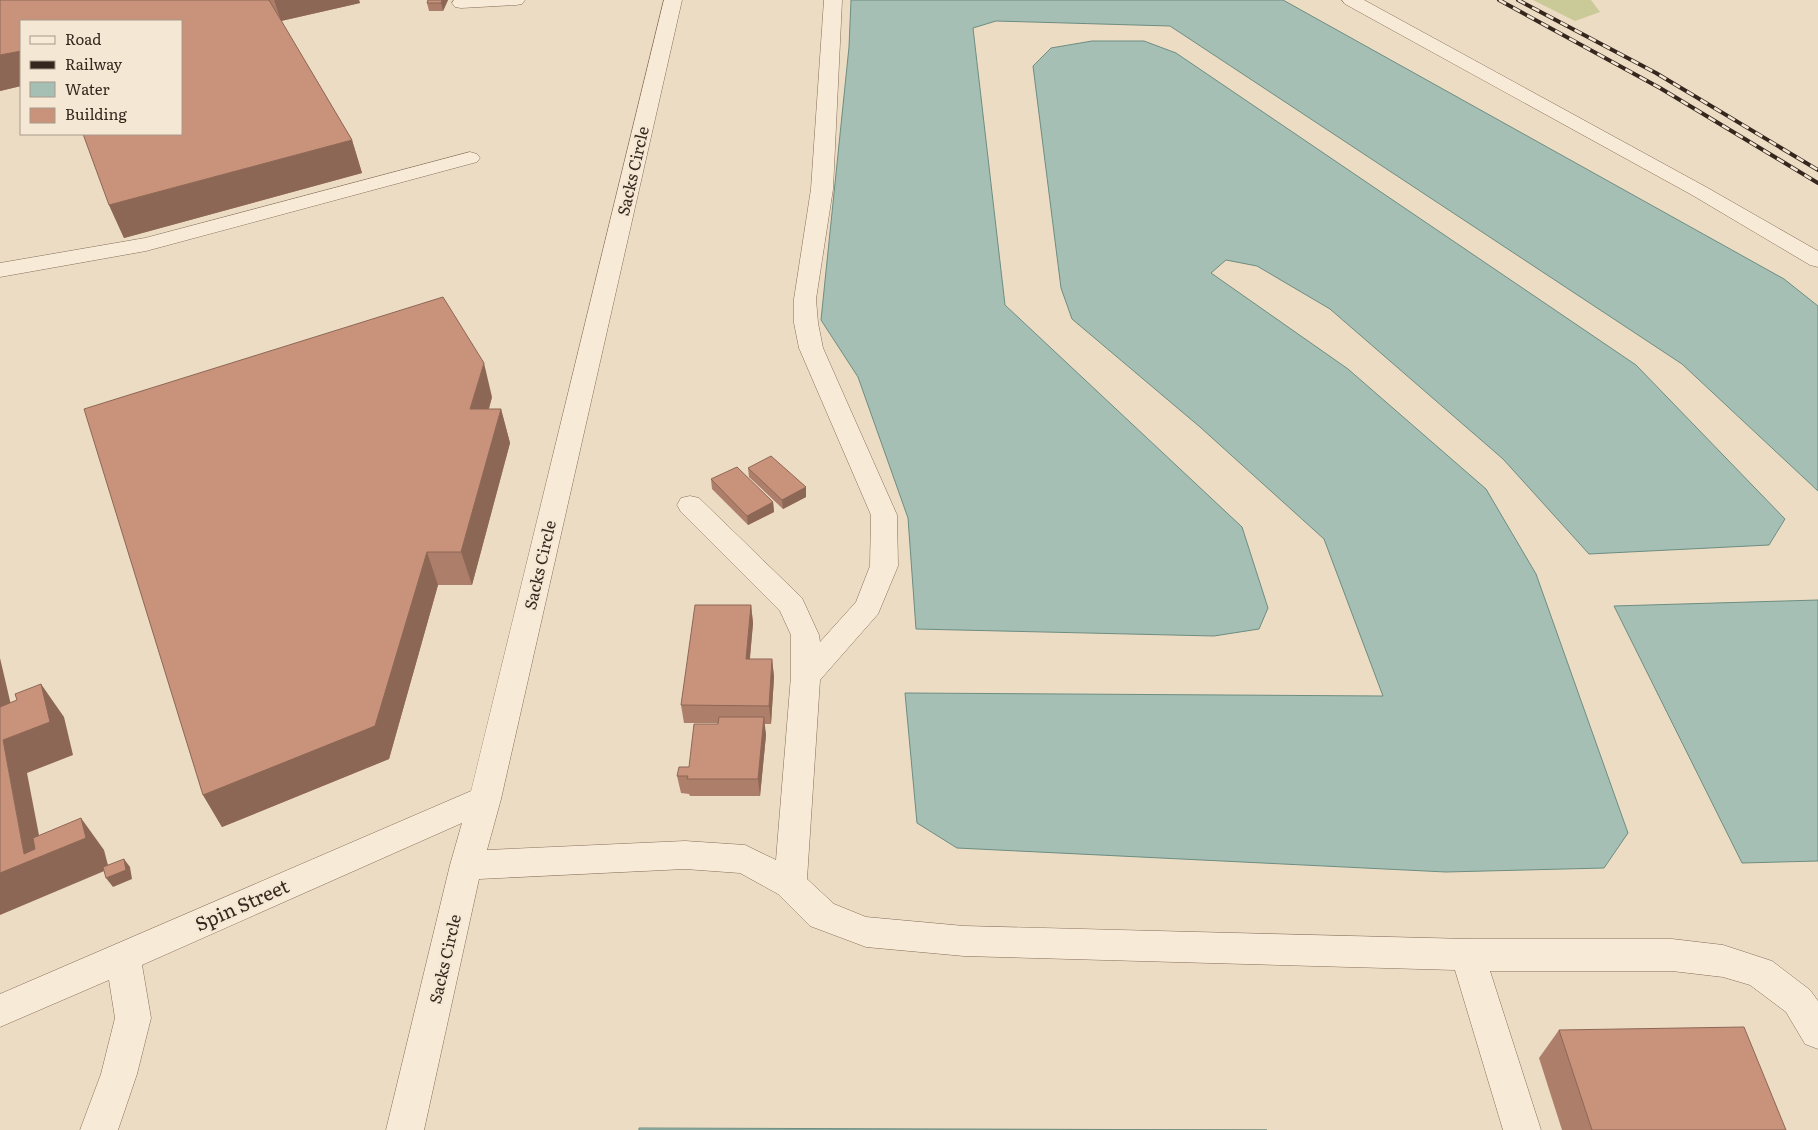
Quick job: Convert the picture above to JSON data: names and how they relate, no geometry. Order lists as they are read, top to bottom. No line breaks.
{"streets":{"street":["Sacks Circle","Spin Street"]},"crossings":[["Sacks Circle","Spin Street"]],"legend":["Road","Railway","Water","Building"]}
